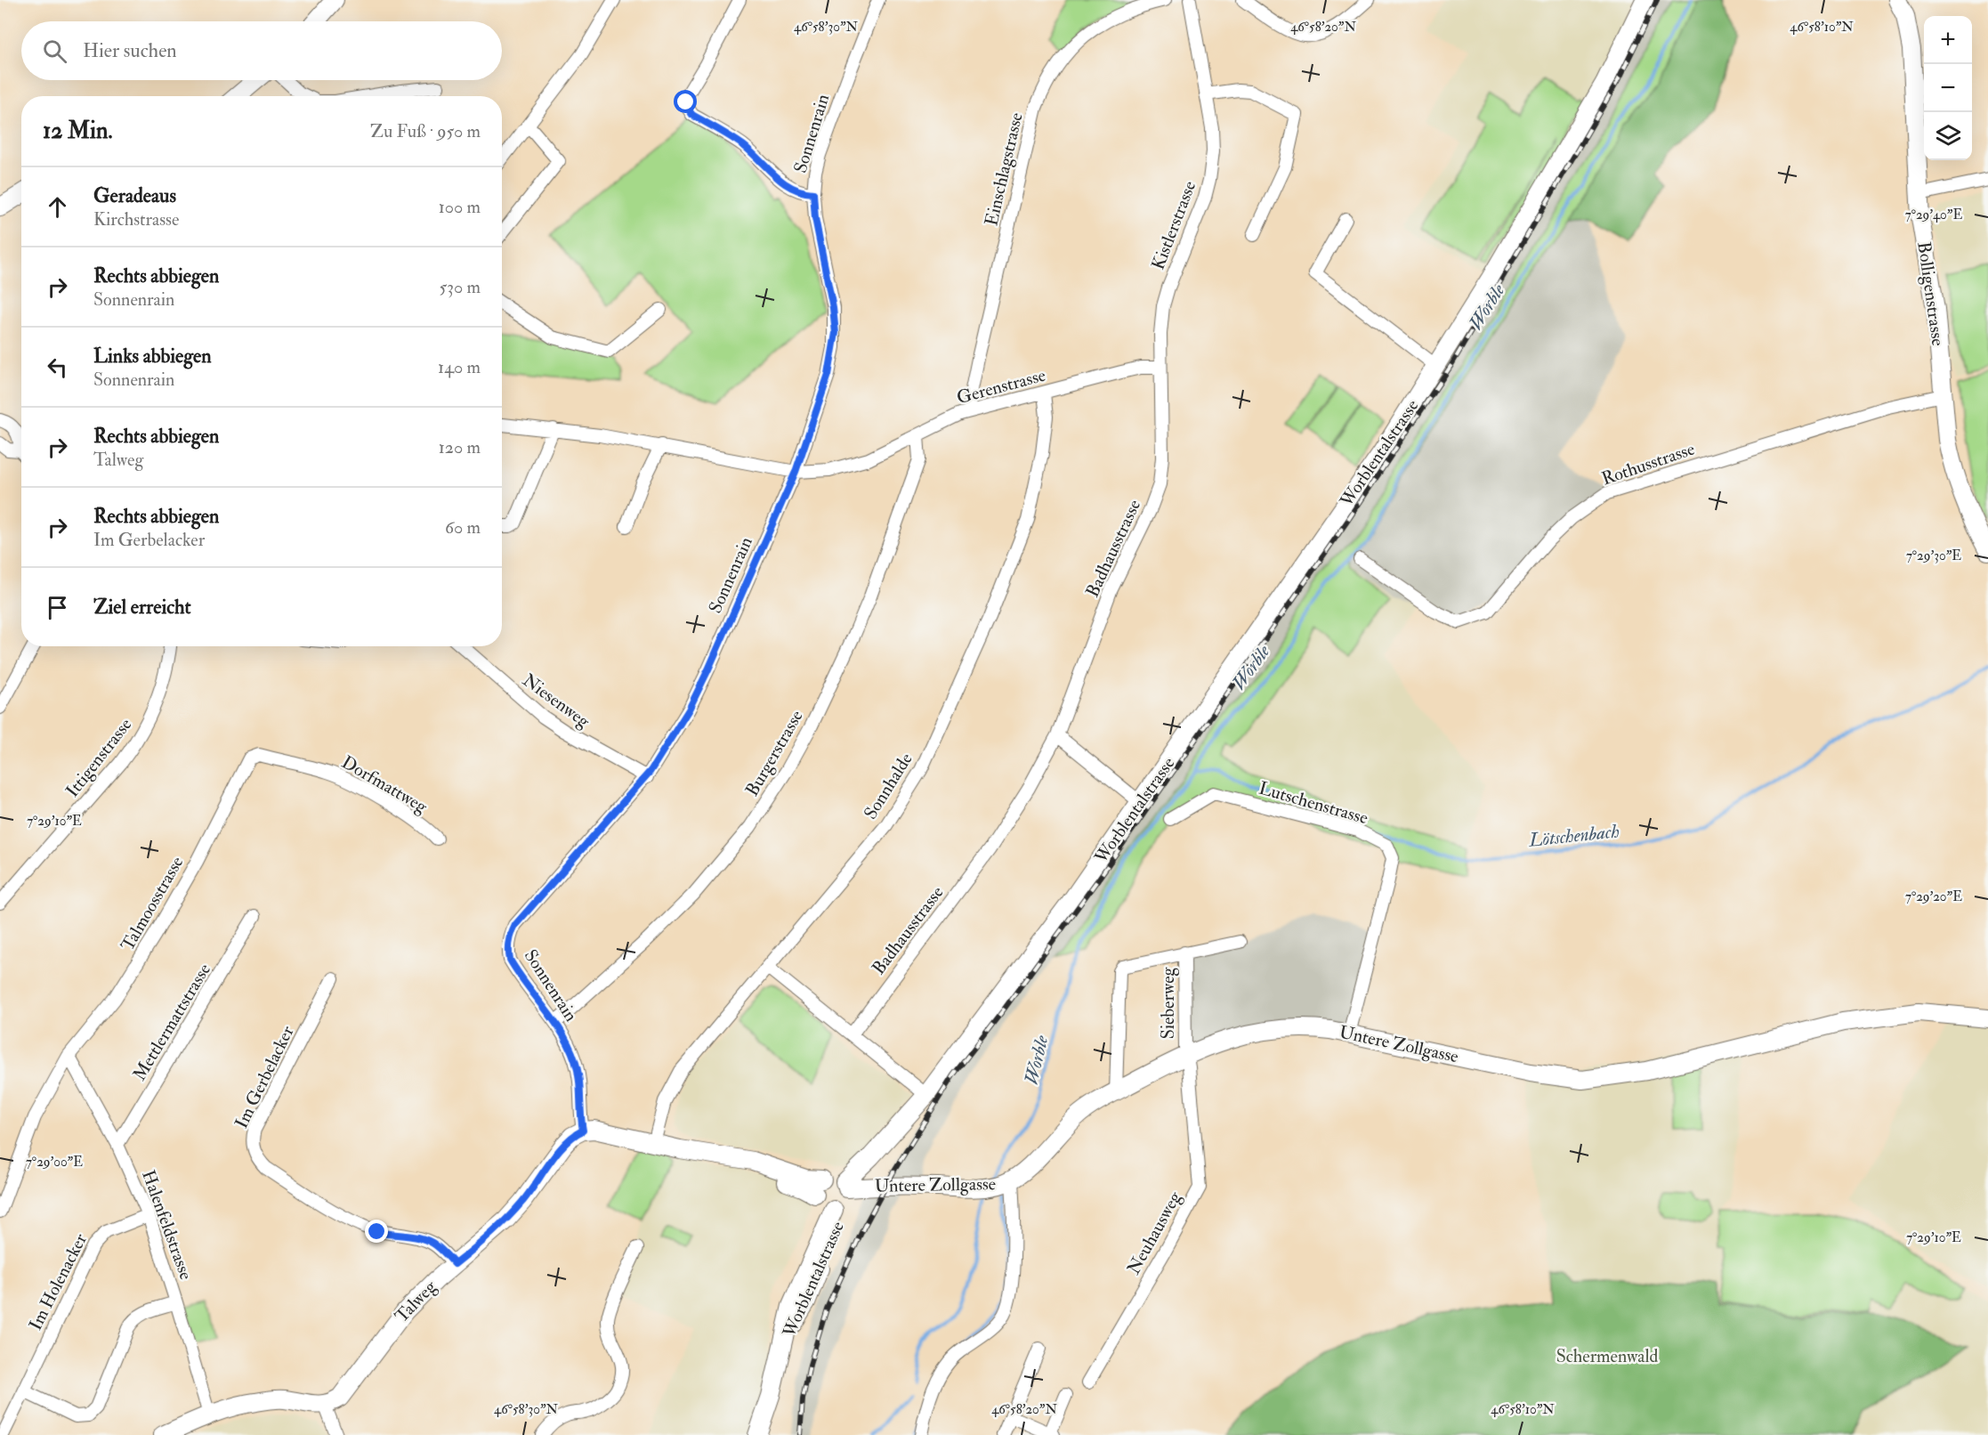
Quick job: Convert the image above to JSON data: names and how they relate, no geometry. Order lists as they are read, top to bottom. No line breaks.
{"streets":{"main road":["Bolligenstrasse","Worblentalstrasse","Untere Zollgasse","Talweg"],"street":["Sonnenrain","Einschlagstrasse","Kistlerstrasse","Gerenstrasse","Rothusstrasse","Badhausstrasse","Niesenweg","Burgerstrasse","Ittigenstrasse","Dorfmattweg","Sonnhalde","Lutschenstrasse","Talmoosstrasse","Sieberweg","Mettlermattstrasse","Im Gerbelacker","Halenfeldstrasse","Neuhausweg","Im Holenacker"]},"crossings":[["Sonnenrain","Gerenstrasse"],["Sonnenrain","Niesenweg"],["Sonnenrain","Burgerstrasse"],["Sonnenrain","Talweg"],["Einschlagstrasse","Gerenstrasse"],["Kistlerstrasse","Gerenstrasse"],["Kistlerstrasse","Badhausstrasse"],["Bolligenstrasse","Rothusstrasse"],["Gerenstrasse","Badhausstrasse"],["Gerenstrasse","Burgerstrasse"],["Gerenstrasse","Sonnhalde"],["Worblentalstrasse","Untere Zollgasse"],["Dorfmattweg","Talmoosstrasse"],["Lutschenstrasse","Untere Zollgasse"],["Talmoosstrasse","Halenfeldstrasse"],["Sieberweg","Untere Zollgasse"],["Sieberweg","Neuhausweg"],["Mettlermattstrasse","Halenfeldstrasse"],["Untere Zollgasse","Neuhausweg"],["Im Gerbelacker","Talweg"],["Halenfeldstrasse","Im Holenacker"]],"water":["Worble","Lötschenbach"],"parks":["Schermenwald"],"page":{"map_buttons":["+","−"],"search":"Hier suchen","heading":["12 Min.","Zu Fuß · 950 m"],"list":[["Geradeaus","Kirchstrasse","100 m"],["Rechts abbiegen","Sonnenrain","530 m"],["Links abbiegen","Sonnenrain","140 m"],["Rechts abbiegen","Talweg","120 m"],["Rechts abbiegen","Im Gerbelacker","60 m"],"Ziel erreicht"]},"coordinates":["46°58'30\"N","46°58'20\"N","46°58'10\"N","7°29'40\"E","7°29'30\"E","7°29'10\"E","7°29'20\"E","7°29'00\"E"]}
